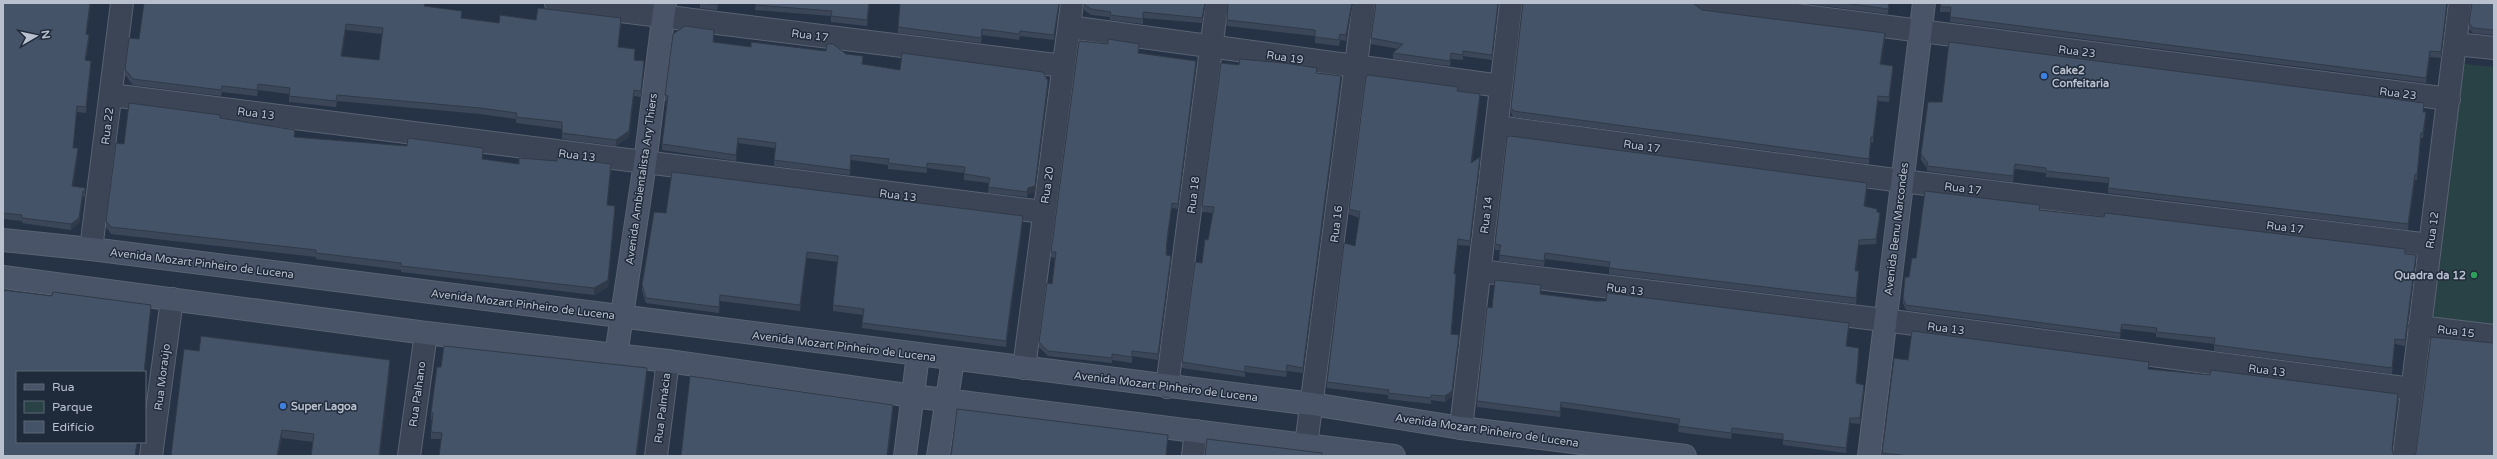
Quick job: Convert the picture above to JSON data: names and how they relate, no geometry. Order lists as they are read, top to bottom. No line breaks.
{"streets":{"main road":["Avenida Ambientalista Ary Thiers","Avenida Benu Marcondes","Avenida Mozart Pinheiro de Lucena"],"street":["Rua 17","Rua 23","Rua 19","Rua 13","Rua 22","Rua 20","Rua 18","Rua 14","Rua 16","Rua 12","Rua 15","Rua Moraújo","Rua Palhano","Rua Palmácia"]},"crossings":[["Rua 17","Avenida Ambientalista Ary Thiers"],["Rua 17","Rua 20"],["Rua 17","Rua 14"],["Rua 17","Avenida Benu Marcondes"],["Rua 17","Rua 12"],["Rua 23","Avenida Benu Marcondes"],["Rua 23","Rua 12"],["Rua 19","Rua 20"],["Rua 19","Rua 18"],["Rua 19","Rua 14"],["Rua 19","Rua 16"],["Rua 13","Rua 22"],["Rua 13","Avenida Ambientalista Ary Thiers"],["Rua 13","Rua 20"],["Rua 13","Rua 14"],["Rua 13","Avenida Benu Marcondes"],["Rua 13","Rua 12"],["Rua 22","Avenida Mozart Pinheiro de Lucena"],["Avenida Ambientalista Ary Thiers","Avenida Mozart Pinheiro de Lucena"],["Rua 20","Avenida Mozart Pinheiro de Lucena"],["Rua 18","Avenida Mozart Pinheiro de Lucena"],["Rua 14","Avenida Mozart Pinheiro de Lucena"],["Rua 16","Avenida Mozart Pinheiro de Lucena"],["Rua 12","Rua 15"]],"places":["Cake2 Confeitaria","Quadra da 12","Super Lagoa"],"legend":["Rua","Parque","Edifício"],"north":"right"}
